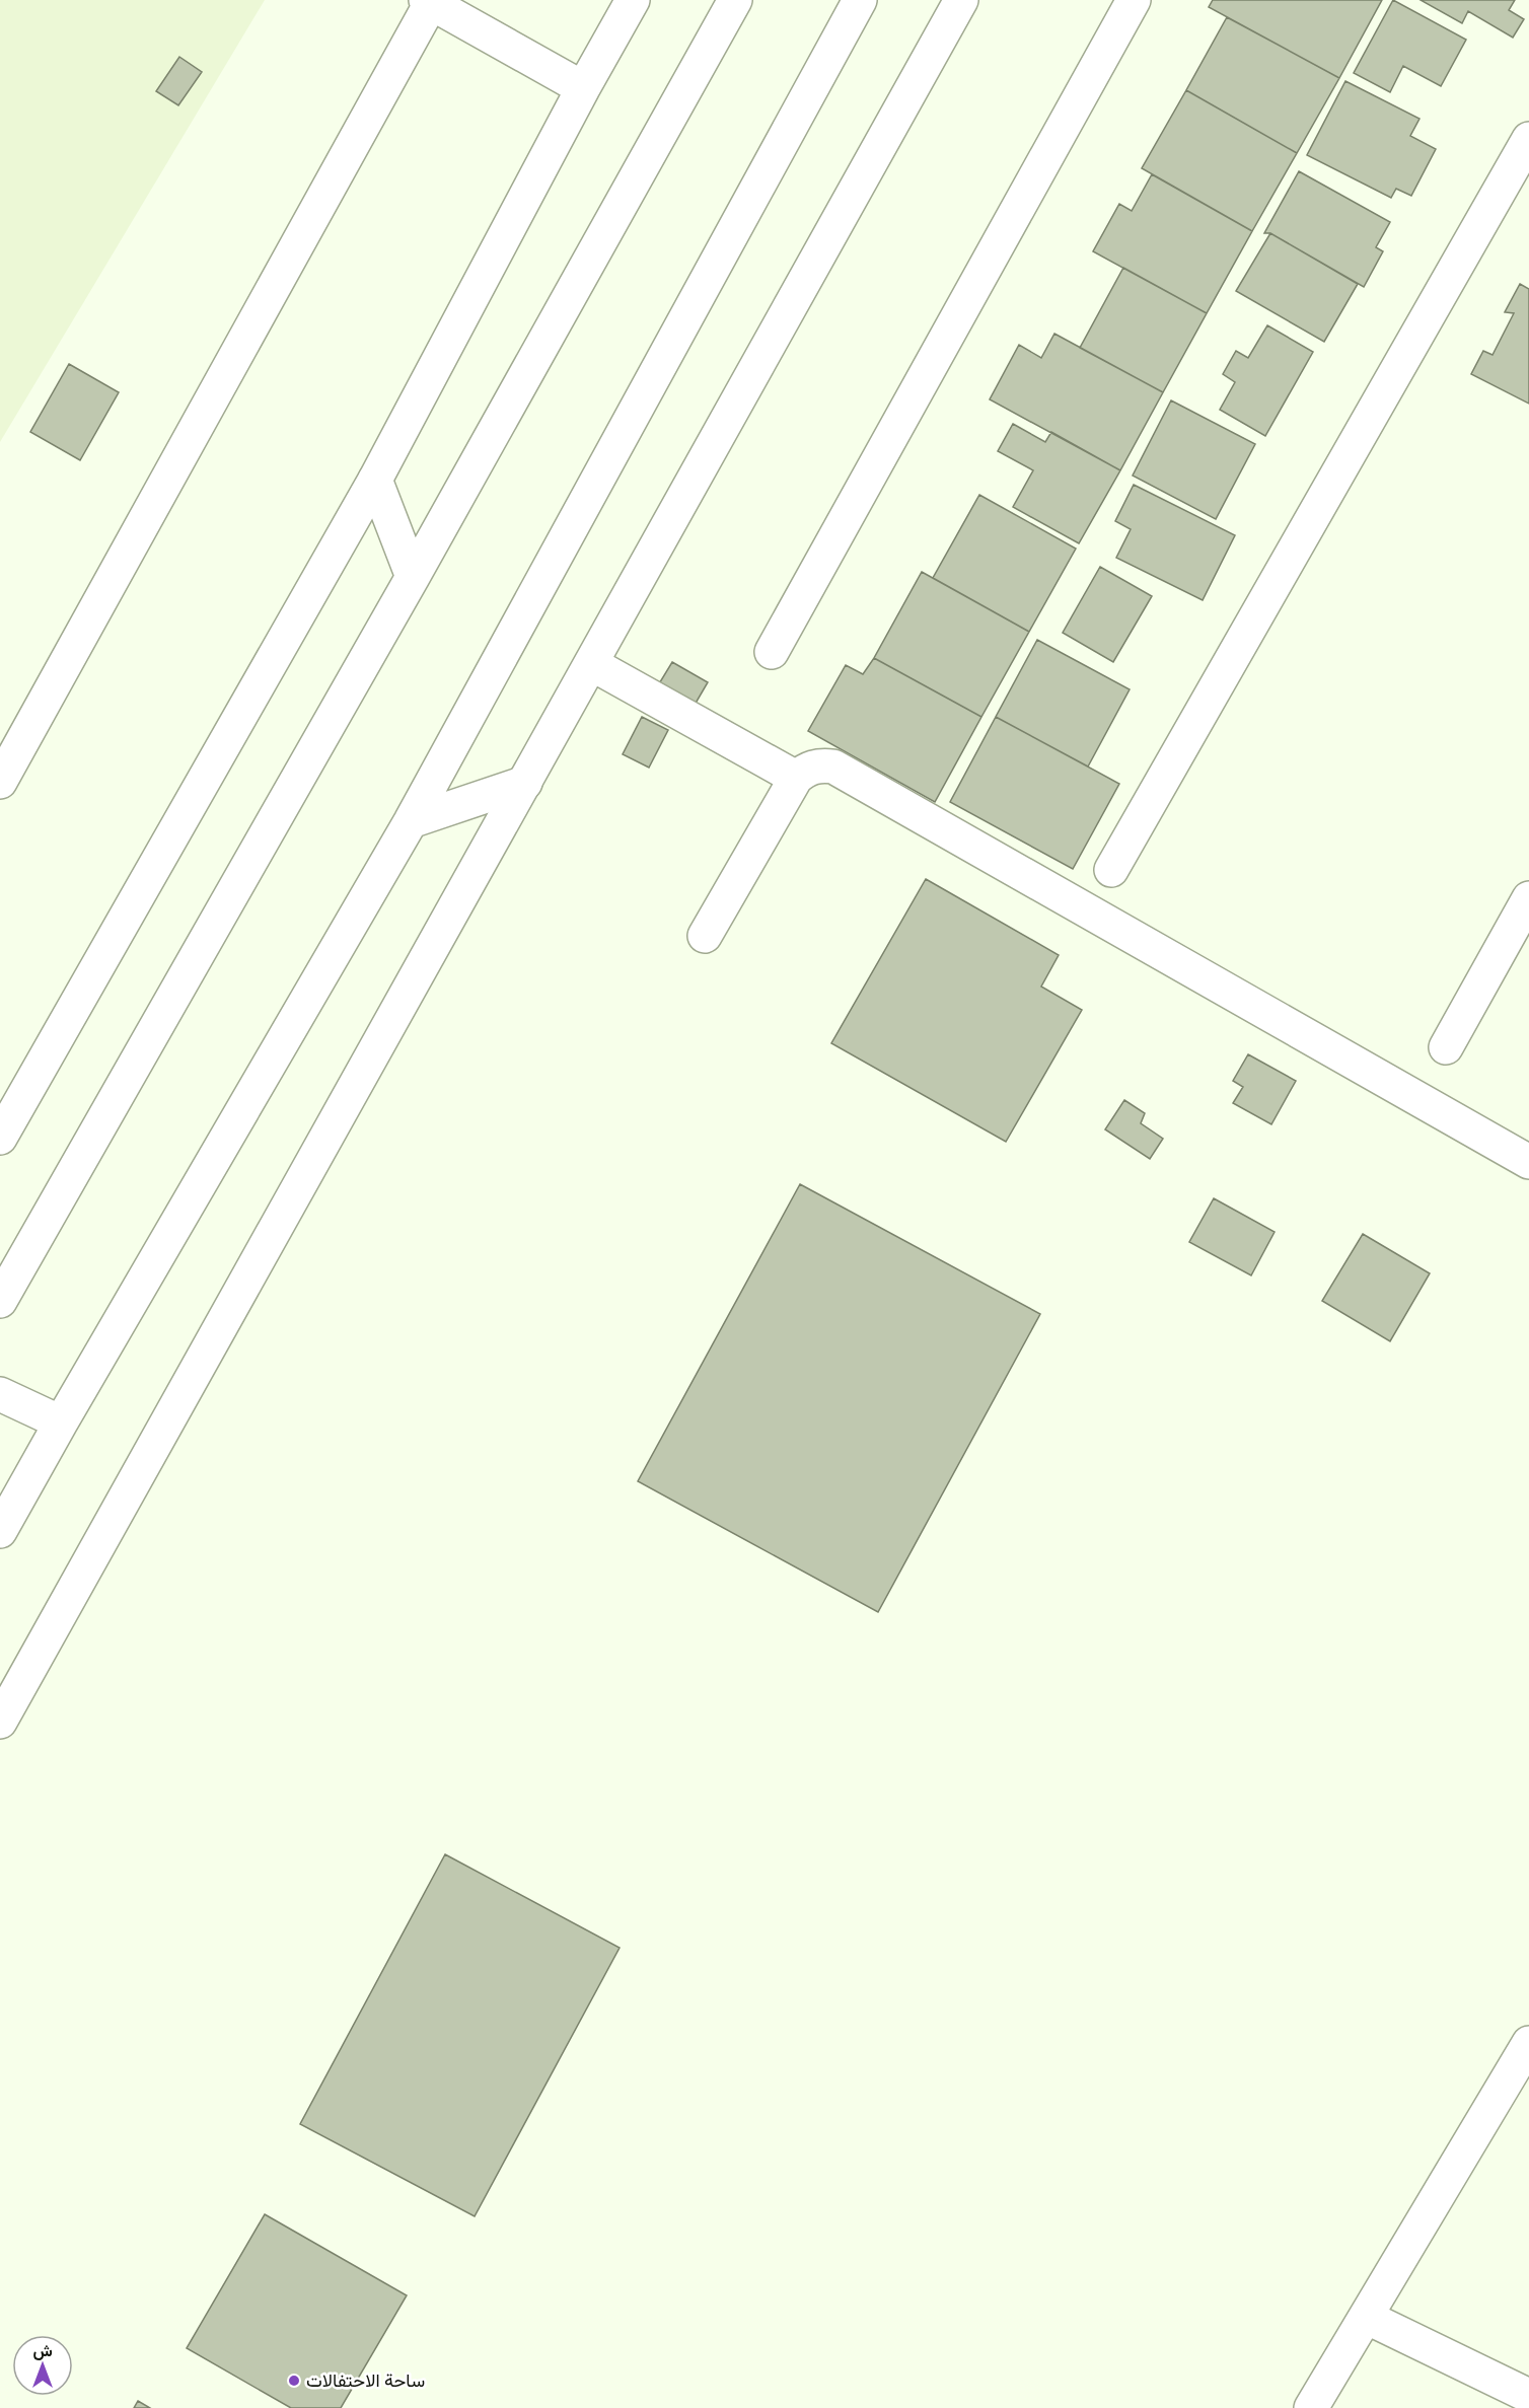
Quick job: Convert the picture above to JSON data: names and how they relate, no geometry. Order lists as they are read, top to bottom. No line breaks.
{"places":["ساحة الاحتفالات"],"north":"top"}
